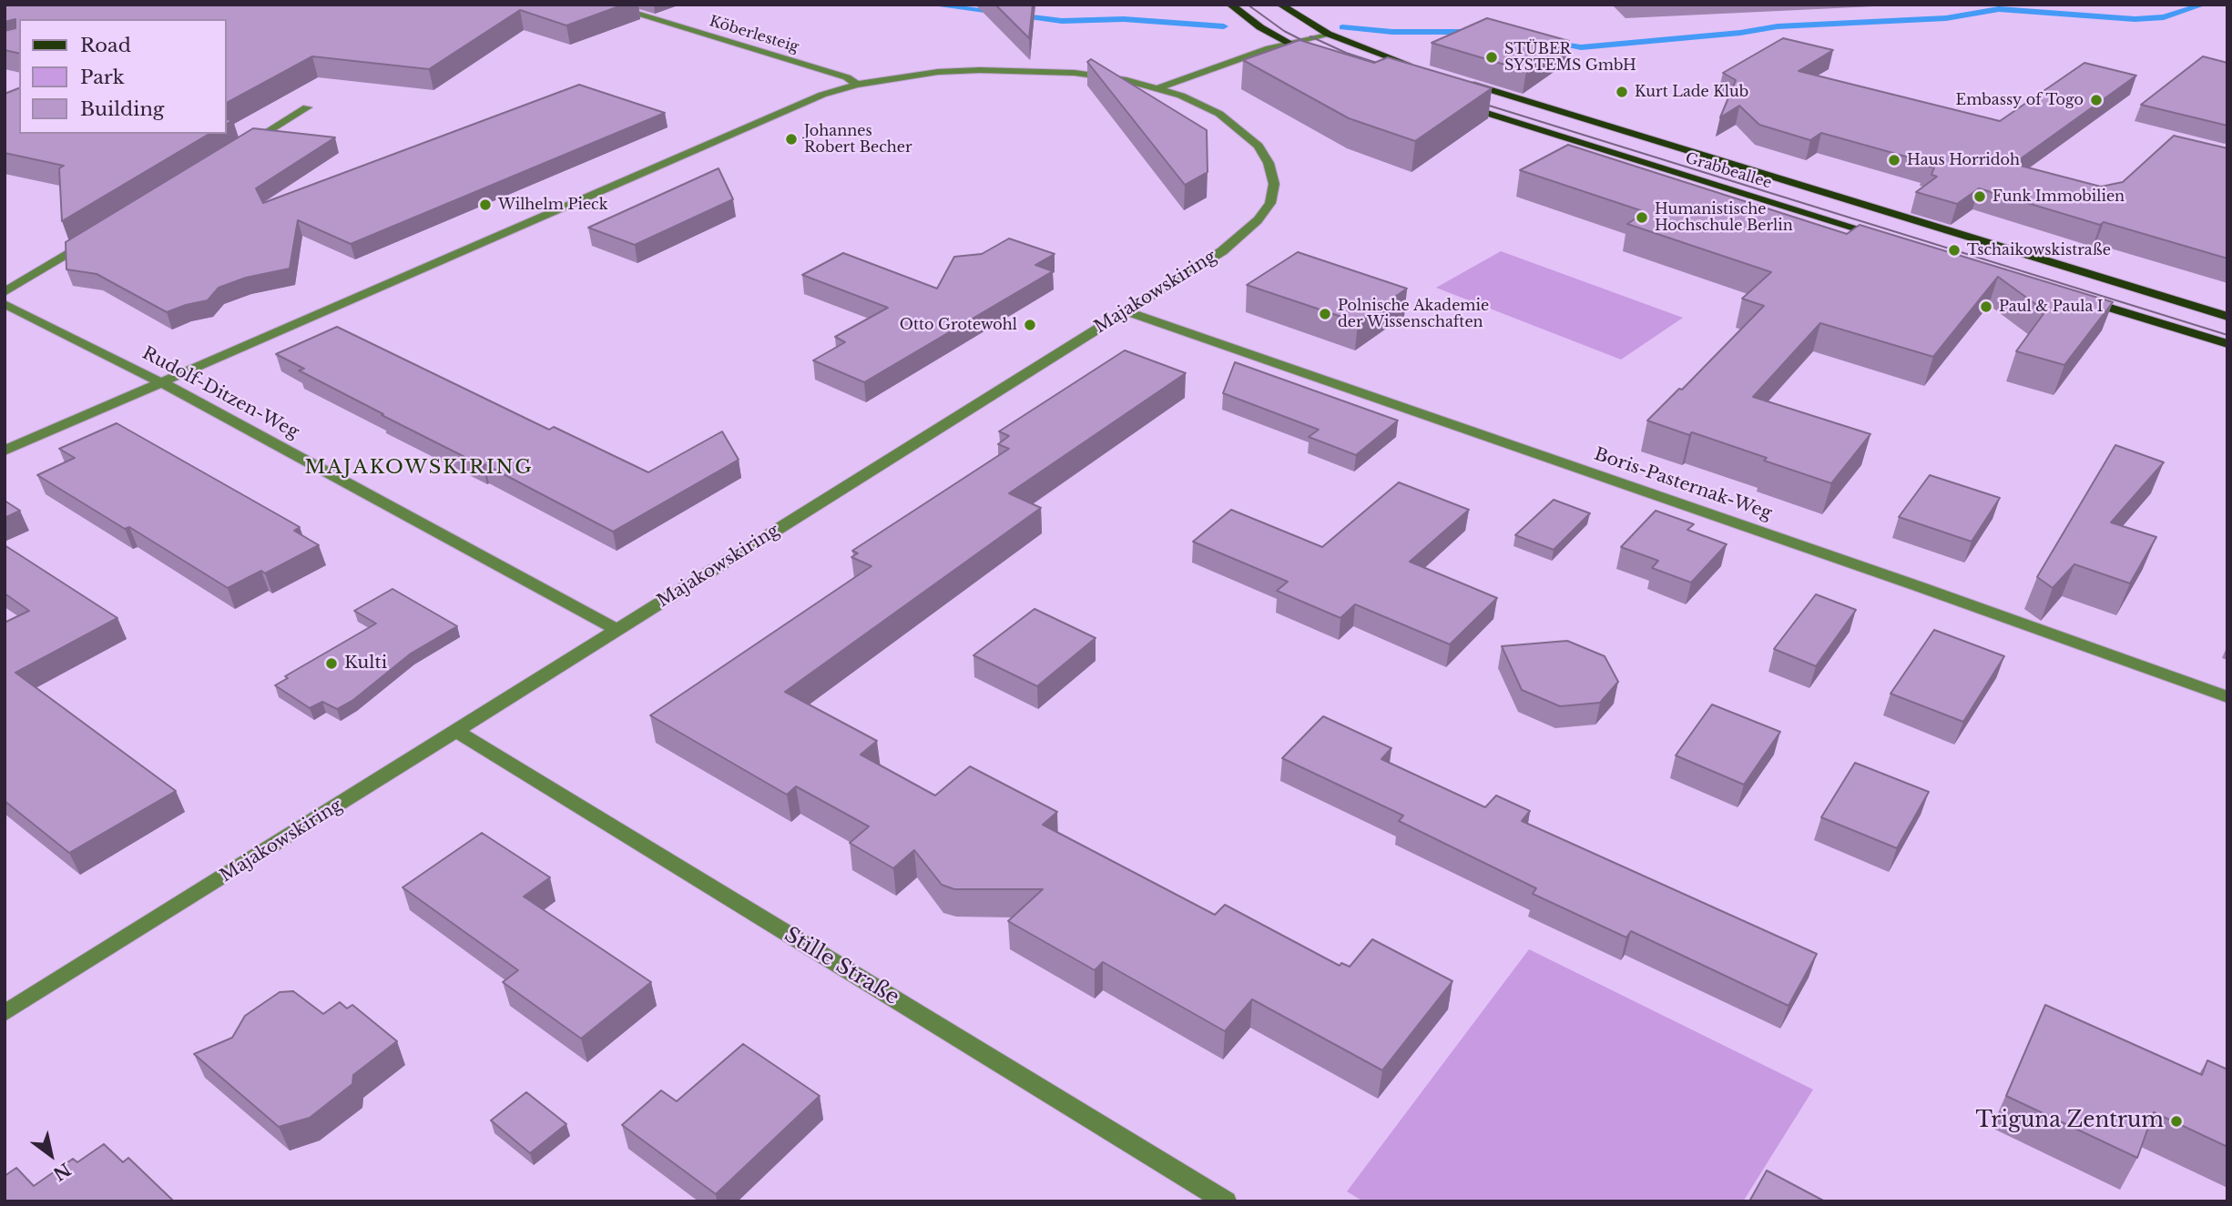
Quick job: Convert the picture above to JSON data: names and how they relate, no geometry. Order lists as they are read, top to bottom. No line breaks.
{"streets":{"main road":["Grabbeallee"],"street":["Köberlesteig","Majakowskiring","Rudolf-Ditzen-Weg","Boris-Pasternak-Weg","Stille Straße"]},"crossings":[["Köberlesteig","Majakowskiring"],["Majakowskiring","Rudolf-Ditzen-Weg"],["Majakowskiring","Boris-Pasternak-Weg"],["Majakowskiring","Stille Straße"]],"districts":["MAJAKOWSKIRING"],"places":["STÜBER SYSTEMS GmbH","Kurt Lade Klub","Embassy of Togo","Johannes Robert Becher","Haus Horridoh","Funk Immobilien","Wilhelm Pieck","Humanistische Hochschule Berlin","Tschaikowskistraße","Paul & Paula I","Polnische Akademie der Wissenschaften","Otto Grotewohl","Kulti","Triguna Zentrum"],"legend":["Road","Park","Building"],"north":"bottom right"}
